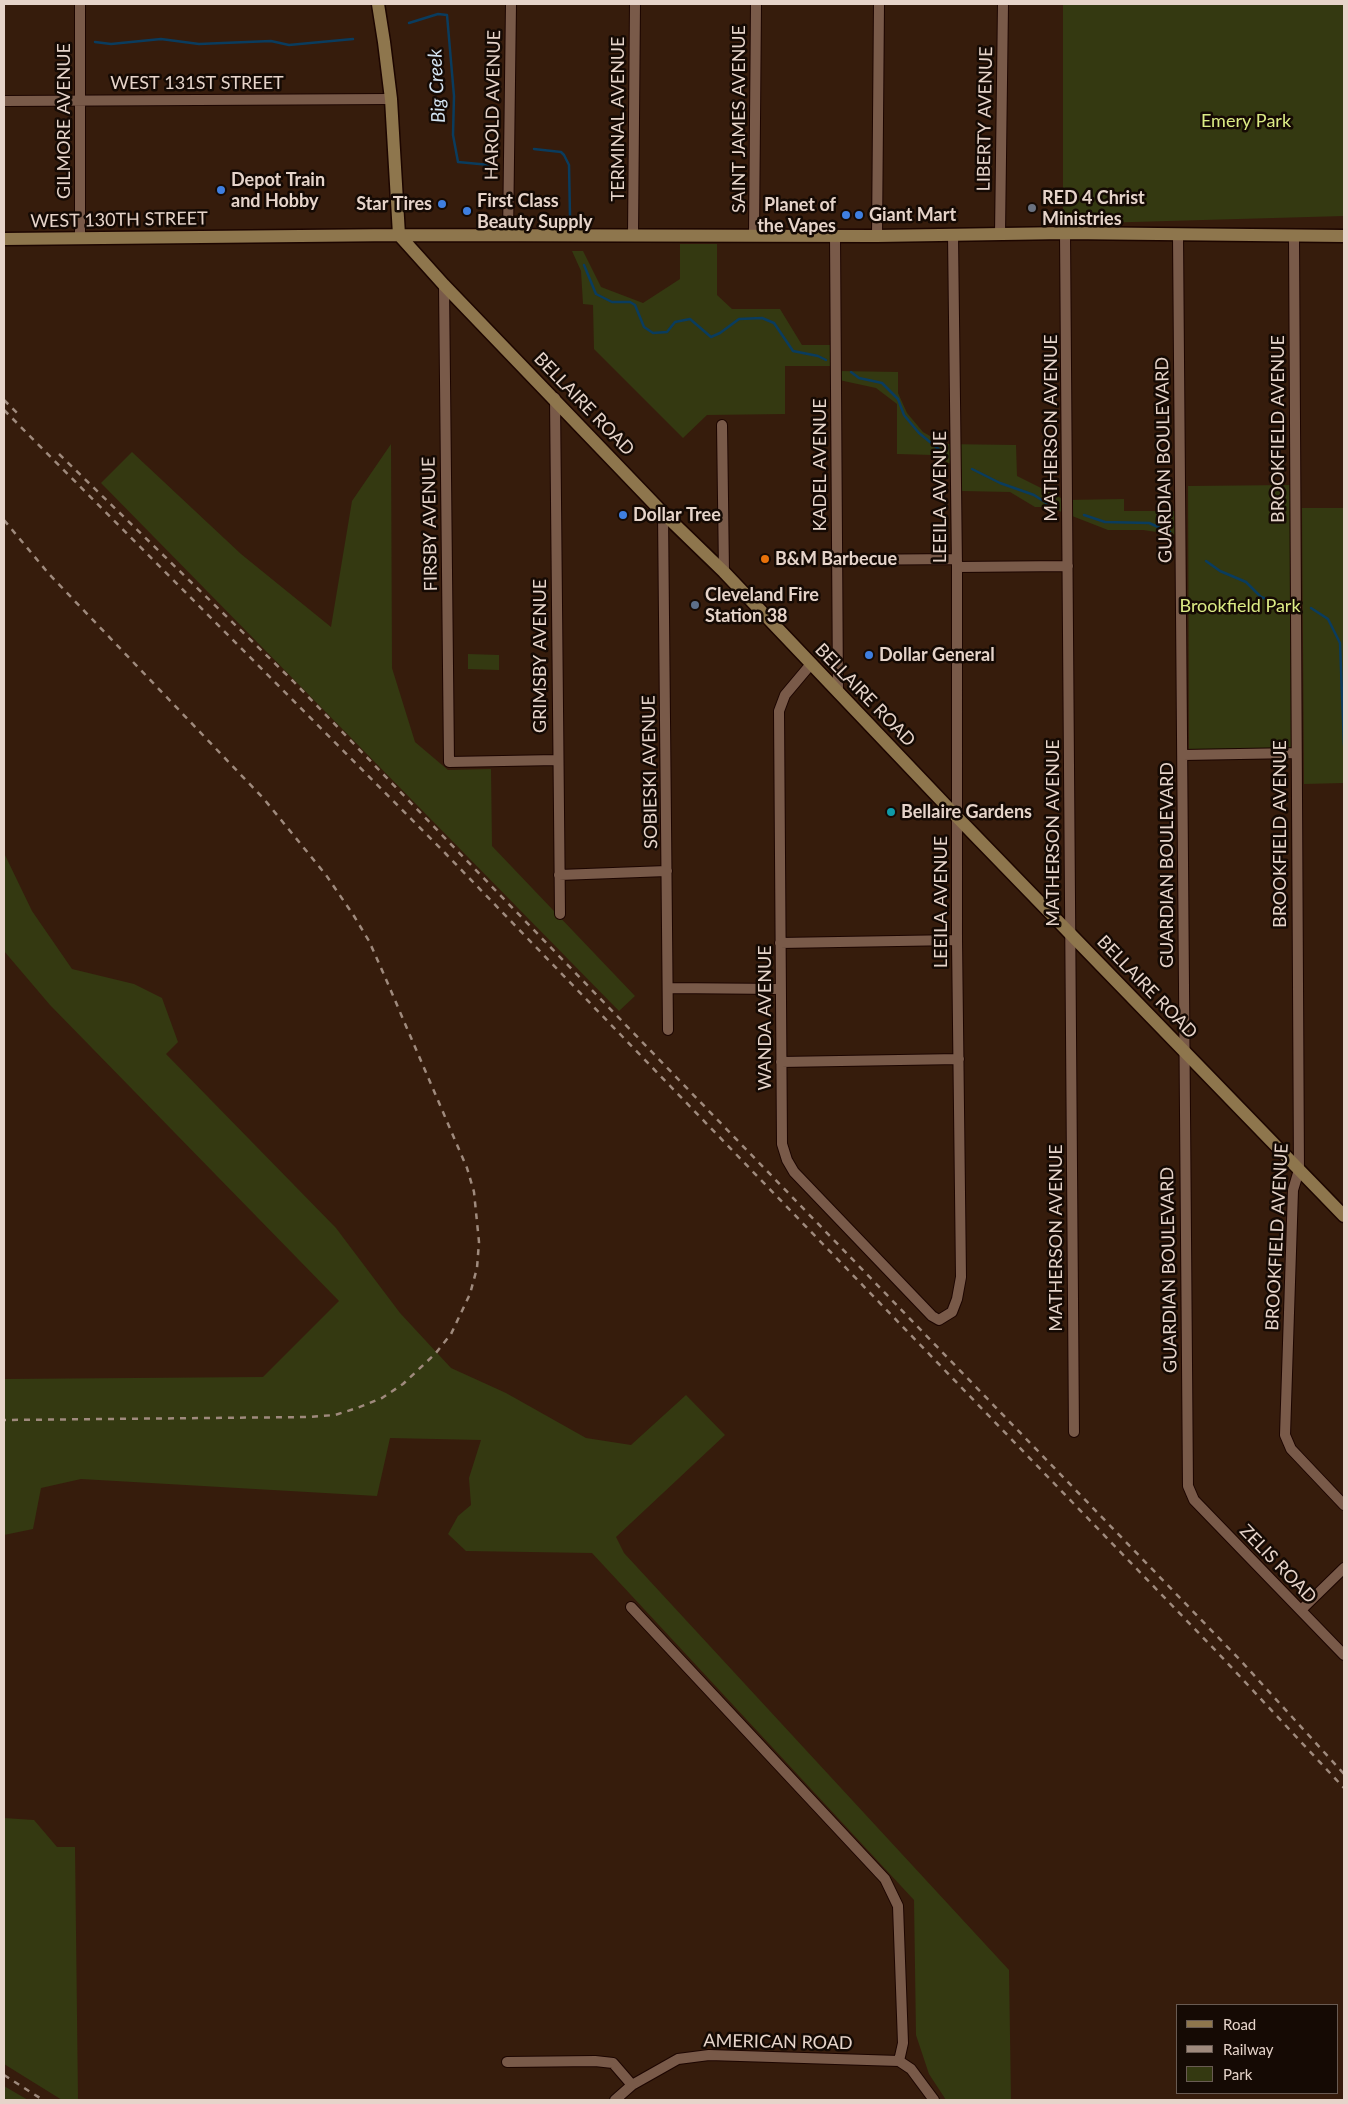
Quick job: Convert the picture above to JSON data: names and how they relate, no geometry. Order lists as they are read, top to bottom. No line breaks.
{"streets":{"street":["WEST 131ST STREET","HAROLD AVENUE","TERMINAL AVENUE","SAINT JAMES AVENUE","LIBERTY AVENUE","GILMORE AVENUE","WEST 130TH STREET","BELLAIRE ROAD","MATHERSON AVENUE","BROOKFIELD AVENUE","GUARDIAN BOULEVARD","KADEL AVENUE","LEEILA AVENUE","FIRSBY AVENUE","GRIMSBY AVENUE","SOBIESKI AVENUE","WANDA AVENUE","ZELIS ROAD","AMERICAN ROAD"]},"crossings":[["WEST 131ST STREET","GILMORE AVENUE"],["HAROLD AVENUE","WEST 130TH STREET"],["TERMINAL AVENUE","WEST 130TH STREET"],["SAINT JAMES AVENUE","WEST 130TH STREET"],["LIBERTY AVENUE","WEST 130TH STREET"],["GILMORE AVENUE","WEST 130TH STREET"],["WEST 130TH STREET","BELLAIRE ROAD"],["WEST 130TH STREET","MATHERSON AVENUE"],["WEST 130TH STREET","BROOKFIELD AVENUE"],["WEST 130TH STREET","GUARDIAN BOULEVARD"],["WEST 130TH STREET","KADEL AVENUE"],["WEST 130TH STREET","LEEILA AVENUE"],["BELLAIRE ROAD","MATHERSON AVENUE"],["BELLAIRE ROAD","BROOKFIELD AVENUE"],["BELLAIRE ROAD","GUARDIAN BOULEVARD"],["BELLAIRE ROAD","KADEL AVENUE"],["BELLAIRE ROAD","LEEILA AVENUE"],["BELLAIRE ROAD","FIRSBY AVENUE"],["BELLAIRE ROAD","GRIMSBY AVENUE"],["BELLAIRE ROAD","SOBIESKI AVENUE"],["BELLAIRE ROAD","WANDA AVENUE"],["GUARDIAN BOULEVARD","ZELIS ROAD"],["LEEILA AVENUE","WANDA AVENUE"],["FIRSBY AVENUE","GRIMSBY AVENUE"]],"water":["Big Creek"],"parks":["Emery Park","Brookfield Park"],"places":["Depot Train and Hobby","Star Tires","RED 4 Christ Ministries","First Class Beauty Supply","Planet of the Vapes","Giant Mart","Dollar Tree","B&M Barbecue","Cleveland Fire Station 38","Dollar General","Bellaire Gardens"],"legend":["Road","Railway","Park"]}
